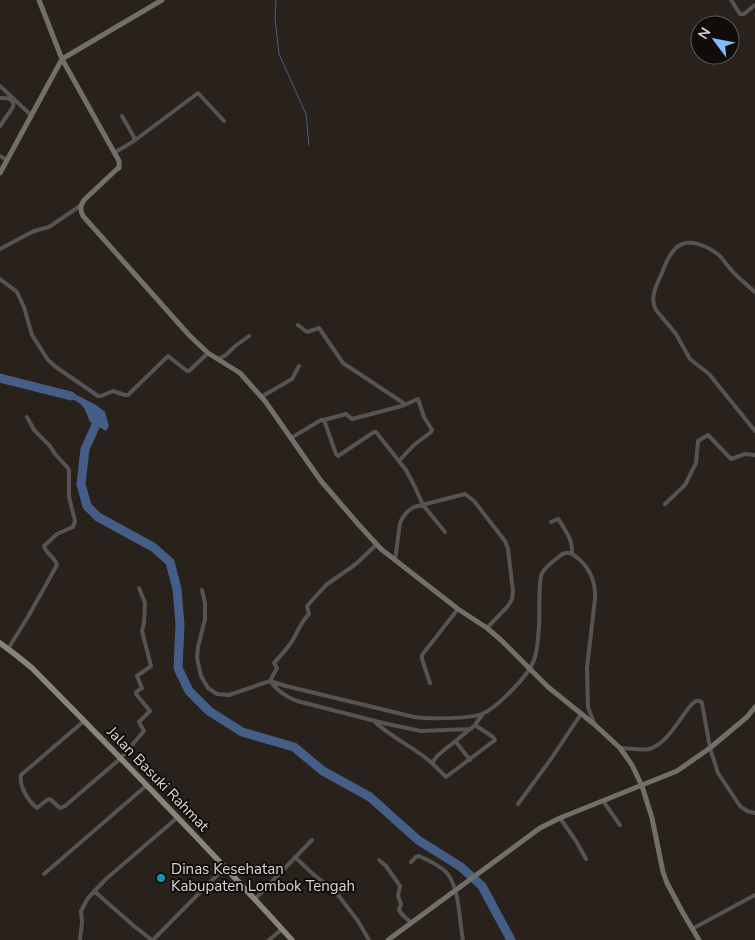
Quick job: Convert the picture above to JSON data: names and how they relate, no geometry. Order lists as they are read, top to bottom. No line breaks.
{"streets":{"main road":["Jalan Basuki Rahmat"]},"places":["Dinas Kesehatan Kabupaten Lombok Tengah"],"north":"top left"}
